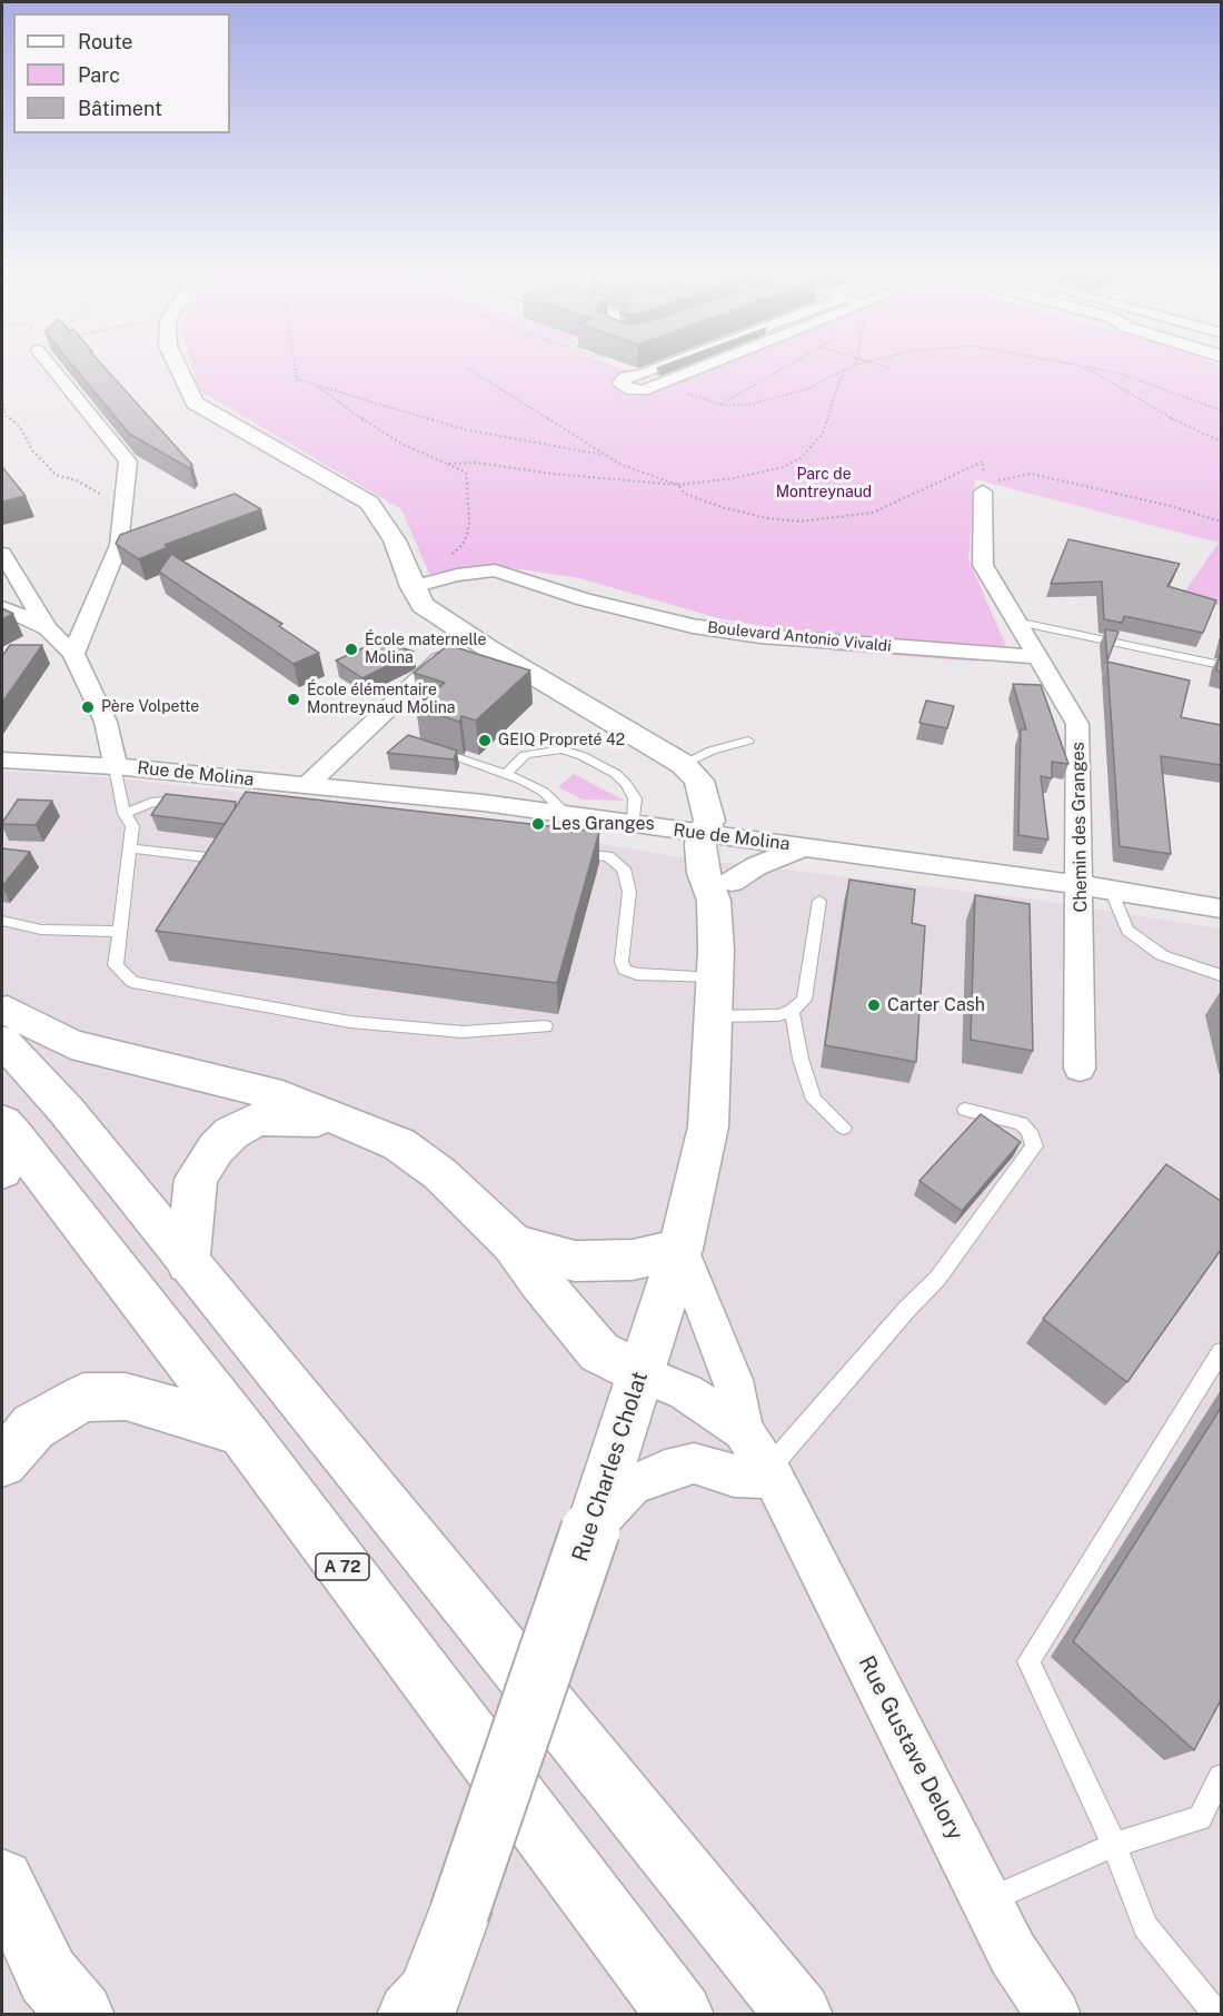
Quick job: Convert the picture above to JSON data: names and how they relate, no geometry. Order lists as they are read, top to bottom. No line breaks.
{"streets":{"main road":["Rue Charles Cholat","A 72"],"street":["Boulevard Antonio Vivaldi","Rue de Molina","Chemin des Granges","Rue Gustave Delory"]},"crossings":[["Boulevard Antonio Vivaldi","Chemin des Granges"],["Rue de Molina","Chemin des Granges"],["Rue de Molina","Rue Charles Cholat"],["Rue Charles Cholat","Rue Gustave Delory"]],"parks":["Parc de Montreynaud"],"places":["École maternelle Molina","École élémentaire Montreynaud Molina","Père Volpette","GEIQ Propreté 42","Les Granges","Carter Cash"],"legend":["Route","Parc","Bâtiment"]}
